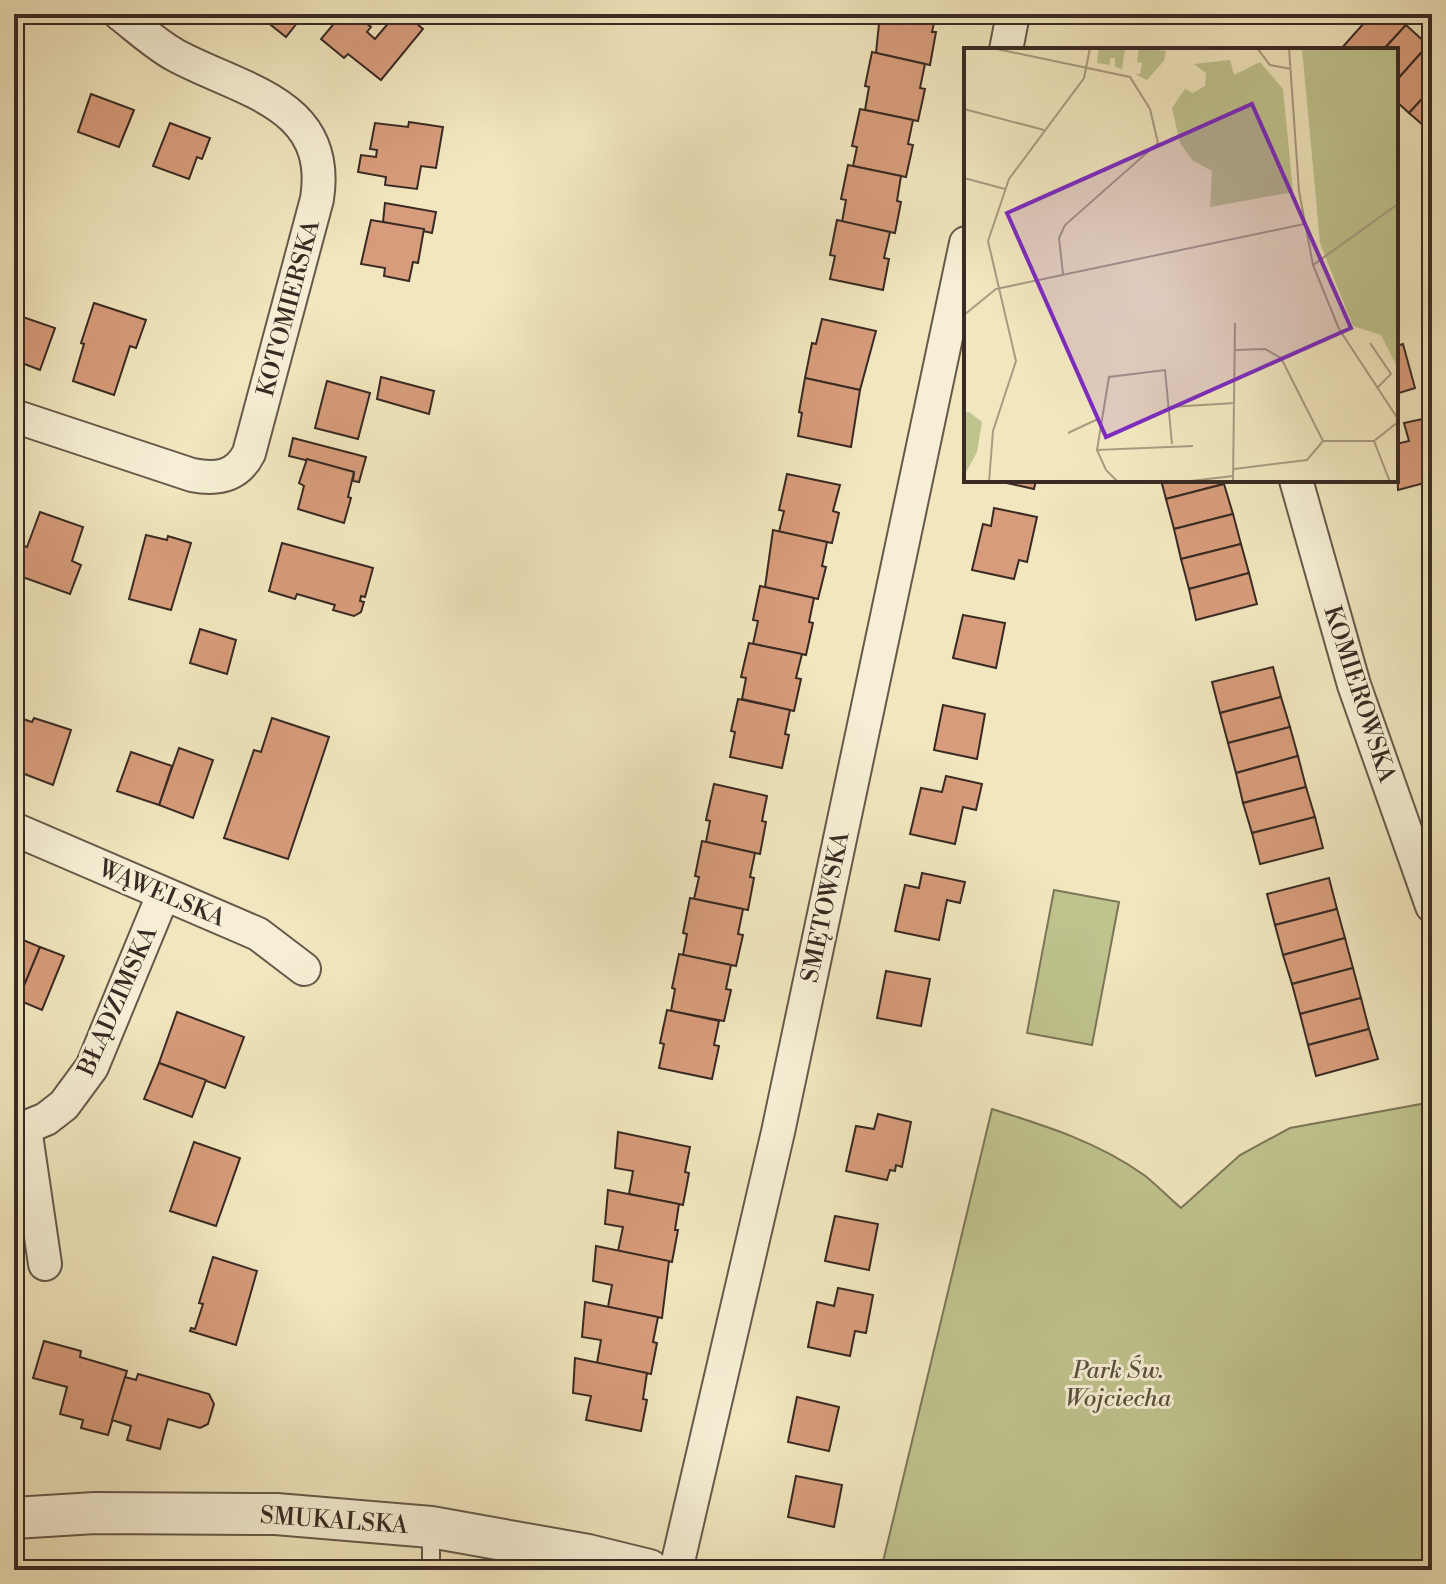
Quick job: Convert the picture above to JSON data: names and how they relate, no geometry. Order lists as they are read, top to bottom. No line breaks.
{"streets":{"street":["KOTOMIERSKA","KOMIEROWSKA","WĄWELSKA","SMĘTOWSKA","BŁĄDZIMSKA","SMUKALSKA"]},"crossings":[["WĄWELSKA","BŁĄDZIMSKA"]],"parks":["Park Św. Wojciecha"]}
